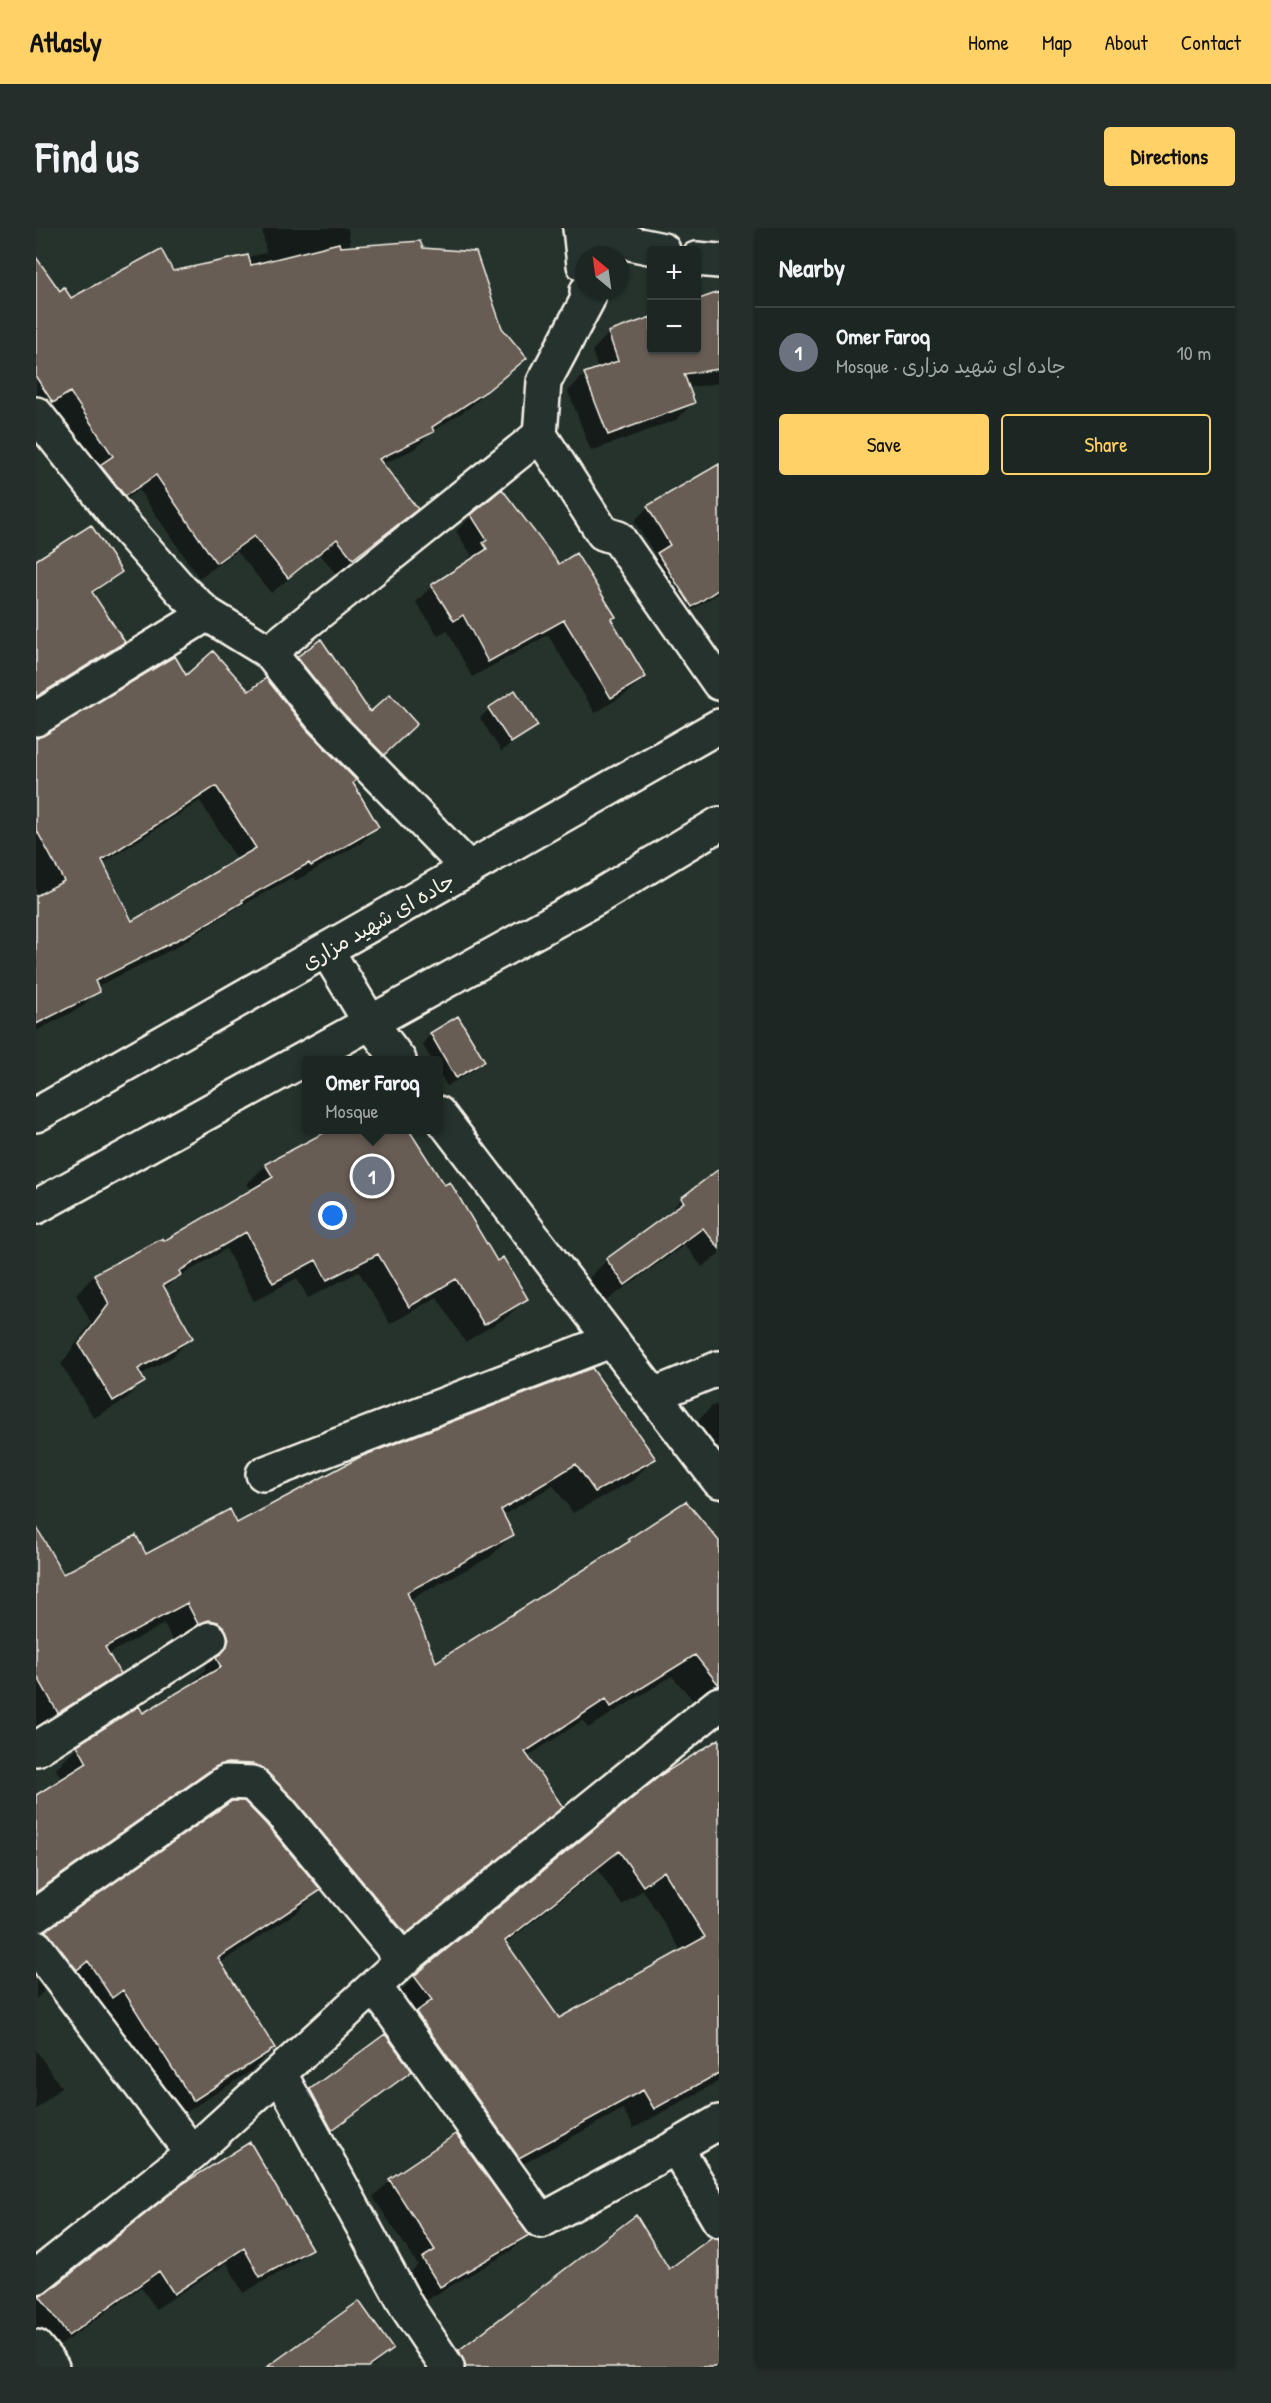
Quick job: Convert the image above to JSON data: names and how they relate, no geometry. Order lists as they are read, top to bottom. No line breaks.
{"streets":{"street":["جاده ای شهید مزاری"]},"north":"top left","page":{"header":"Atlasly","nav":["Home","Map","About","Contact"],"buttons":["Directions",["Save","Share"]],"title":"Find us","heading":"Nearby","map_buttons":["+","−"],"list":[{"mark":"1","name":"Omer Faroq","note":"Mosque · جاده ای شهید مزاری","value":"10 m"}],"popup":["Omer Faroq","Mosque"],"pins":"1"}}
